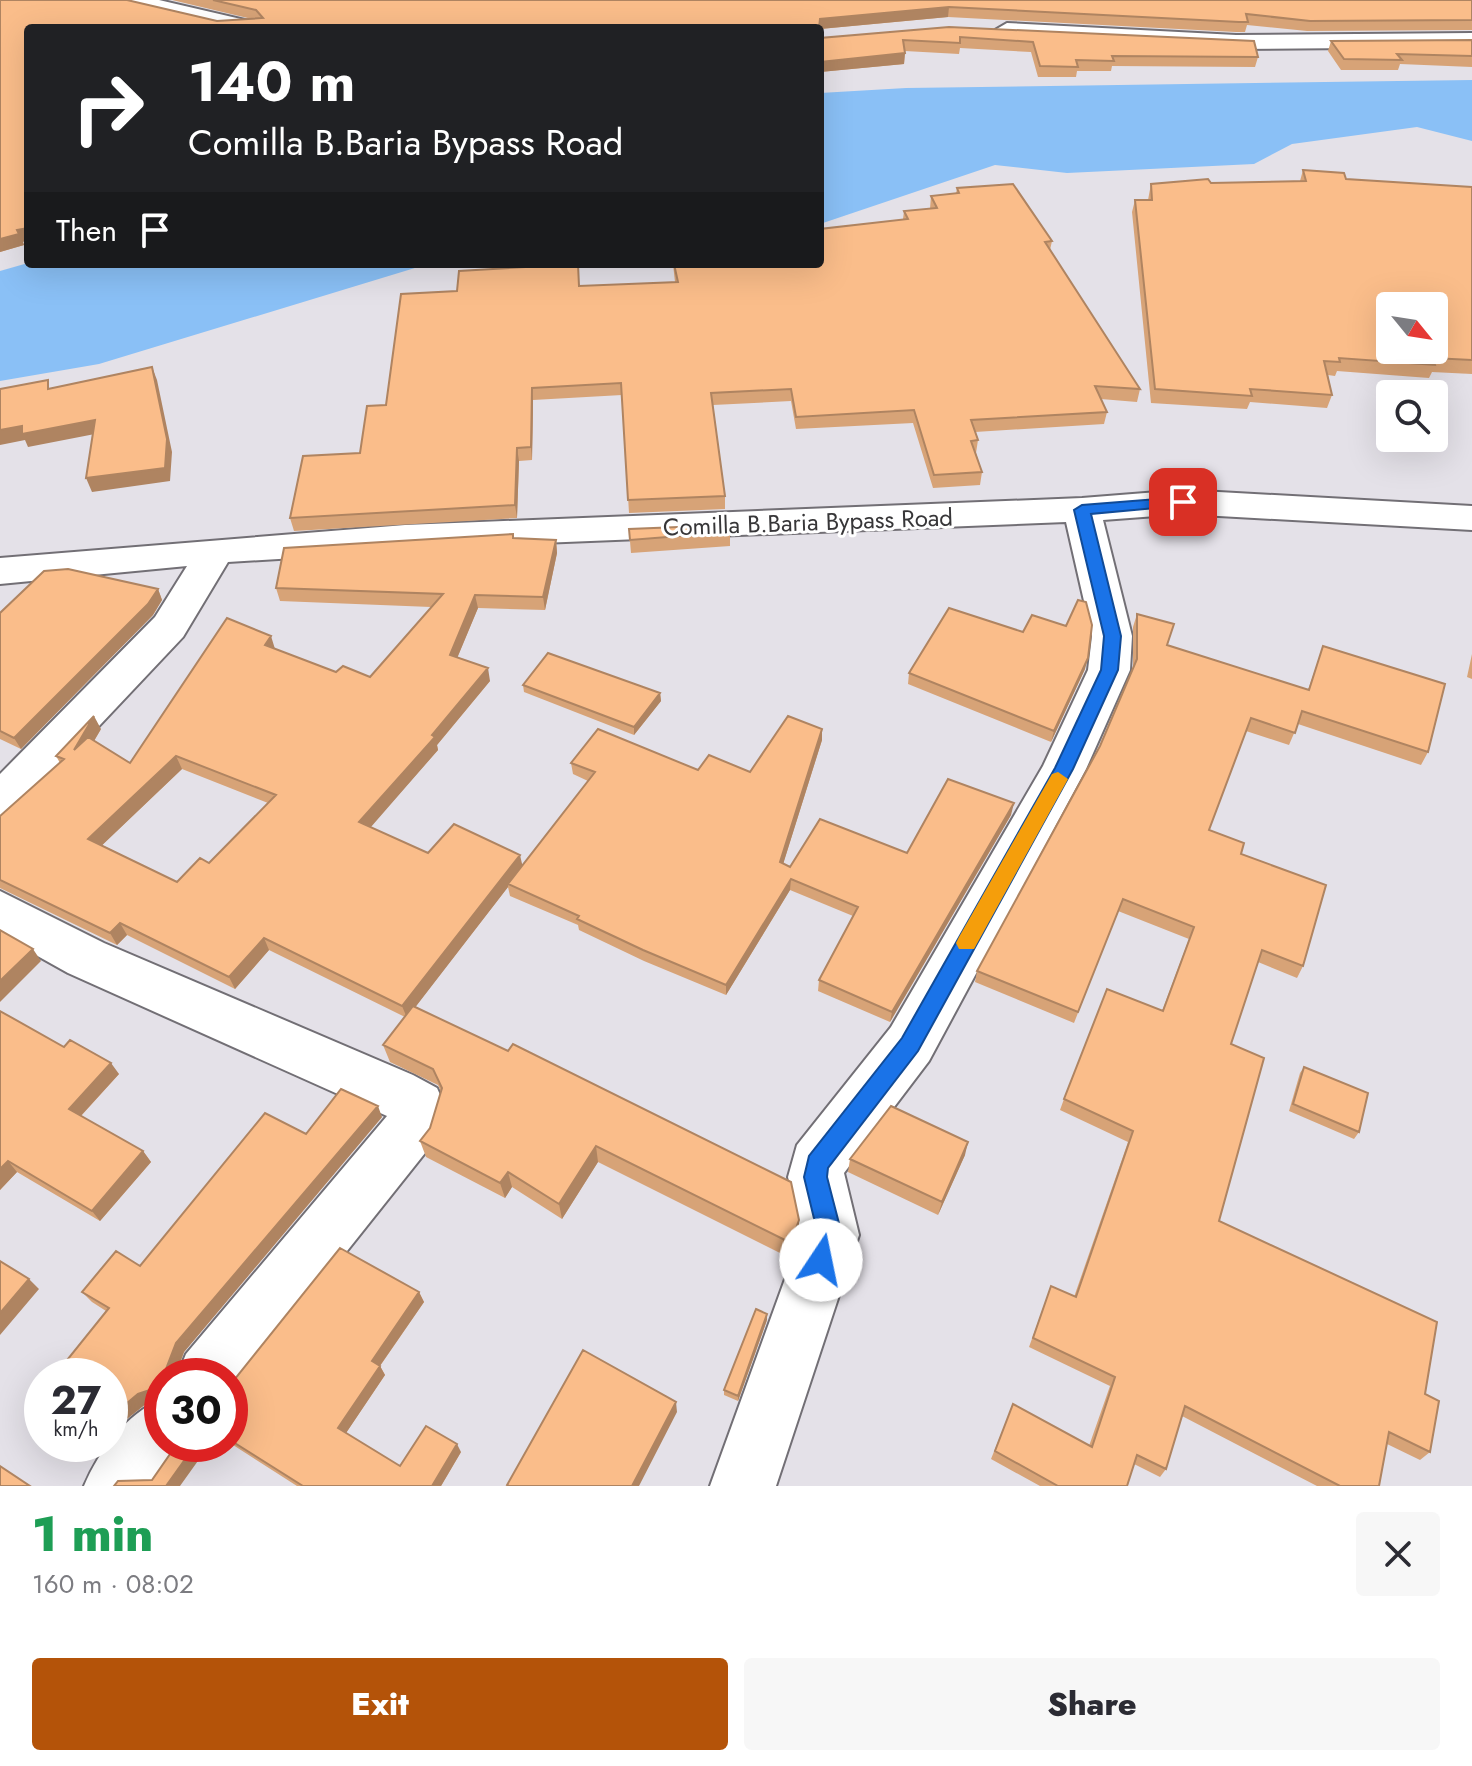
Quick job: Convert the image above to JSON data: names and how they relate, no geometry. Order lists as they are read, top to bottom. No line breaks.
{"streets":{"street":["Comilla B.Baria Bypass Road"]},"north":"bottom right","page":{"turn":["140 m","Comilla B.Baria Bypass Road"],"then":"Then","speed":"27 km/h","limit":"30","heading":["1 min","160 m · 08:02"],"buttons":["Exit","Share"]}}
